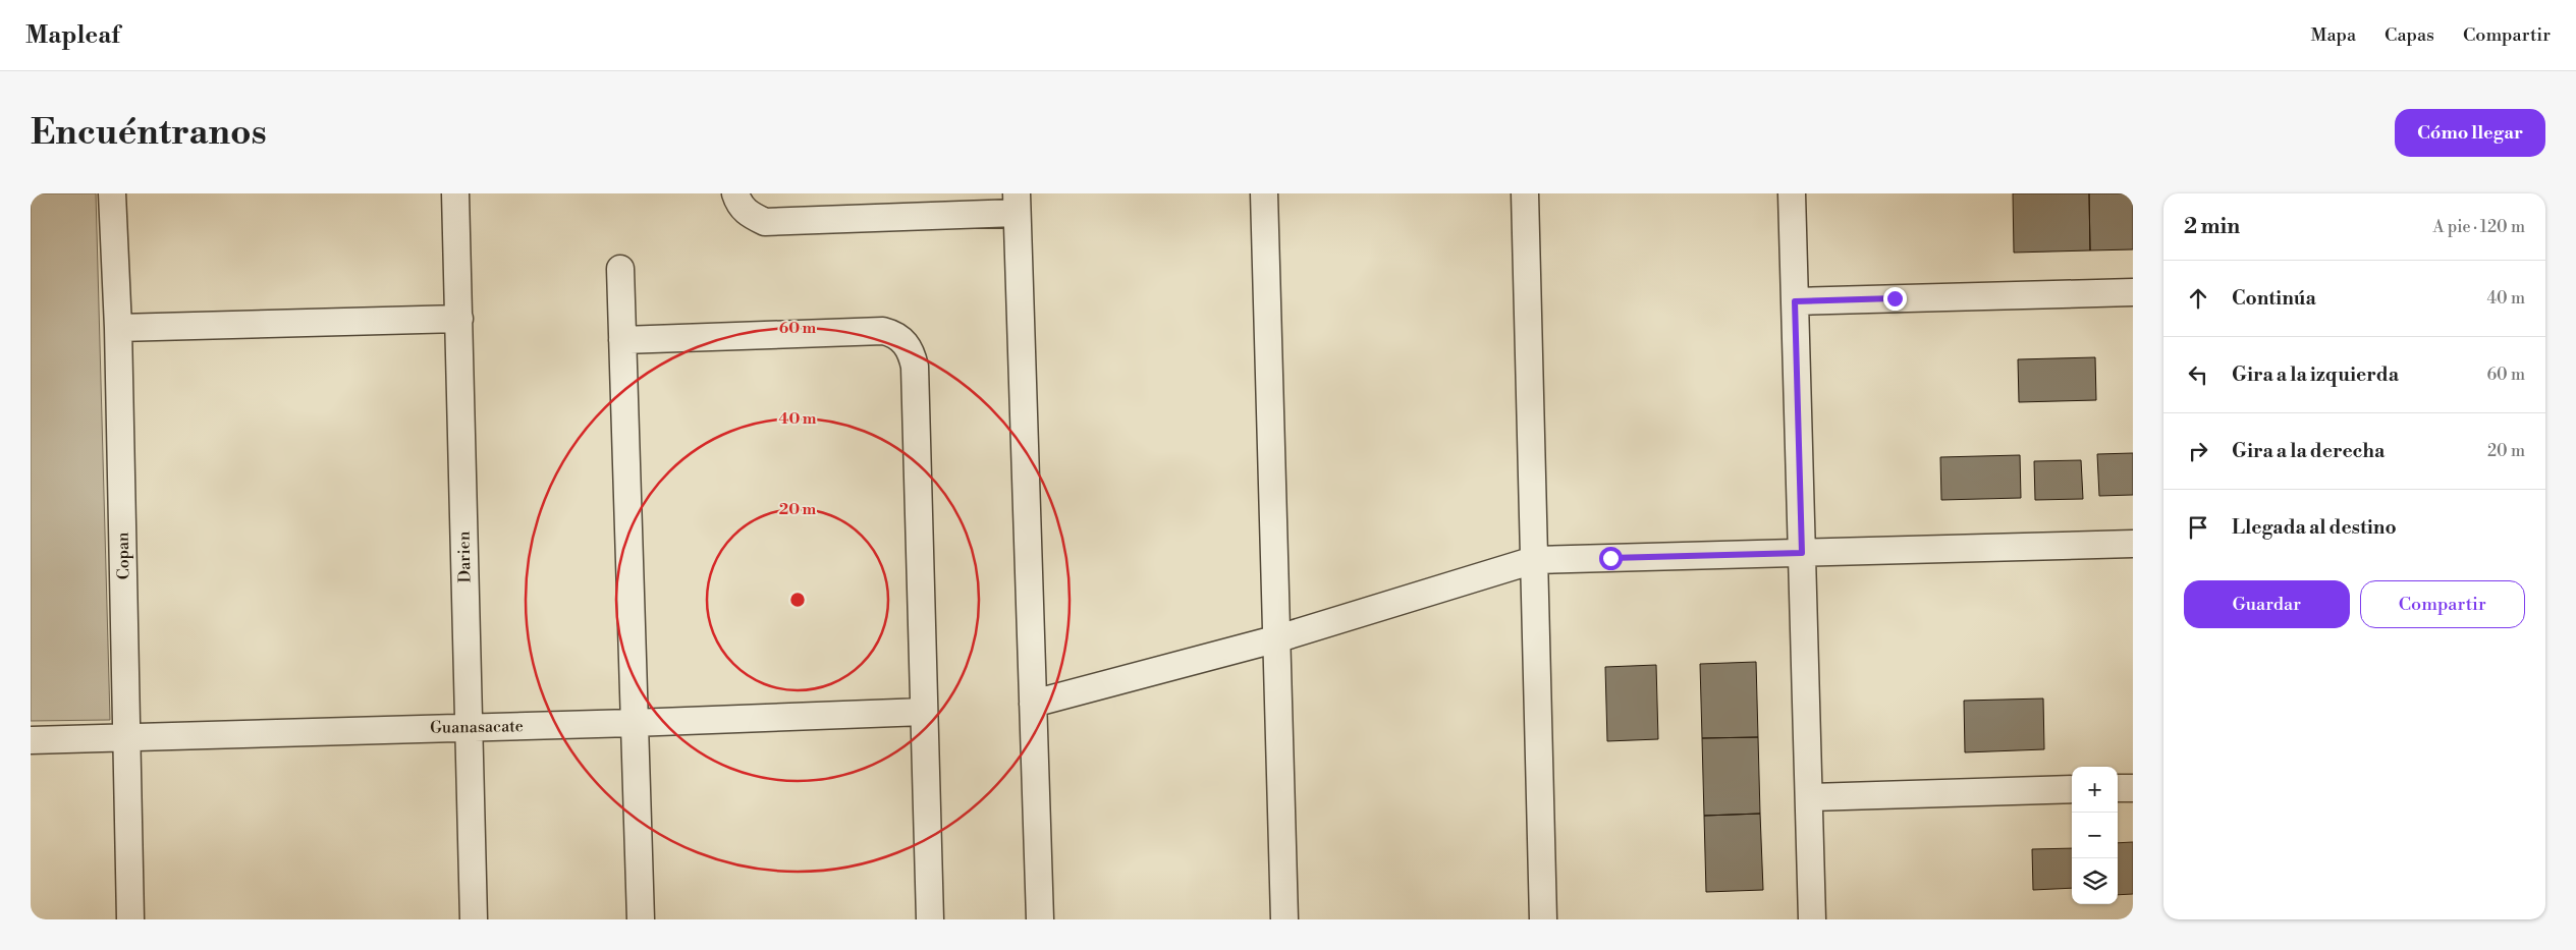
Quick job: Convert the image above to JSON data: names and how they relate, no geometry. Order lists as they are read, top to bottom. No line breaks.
{"streets":{"street":["Copan","Darien","Guanasacate"]},"crossings":[["Copan","Guanasacate"],["Darien","Guanasacate"]],"page":{"header":"Mapleaf","nav":["Mapa","Capas","Compartir"],"buttons":["Cómo llegar",["Guardar","Compartir"]],"title":"Encuéntranos","heading":["2 min","A pie · 120 m"],"list":[["Continúa","40 m"],["Gira a la izquierda","60 m"],["Gira a la derecha","20 m"],"Llegada al destino"],"map_buttons":["+","−"]},"rings":["60 m","40 m","20 m"]}
